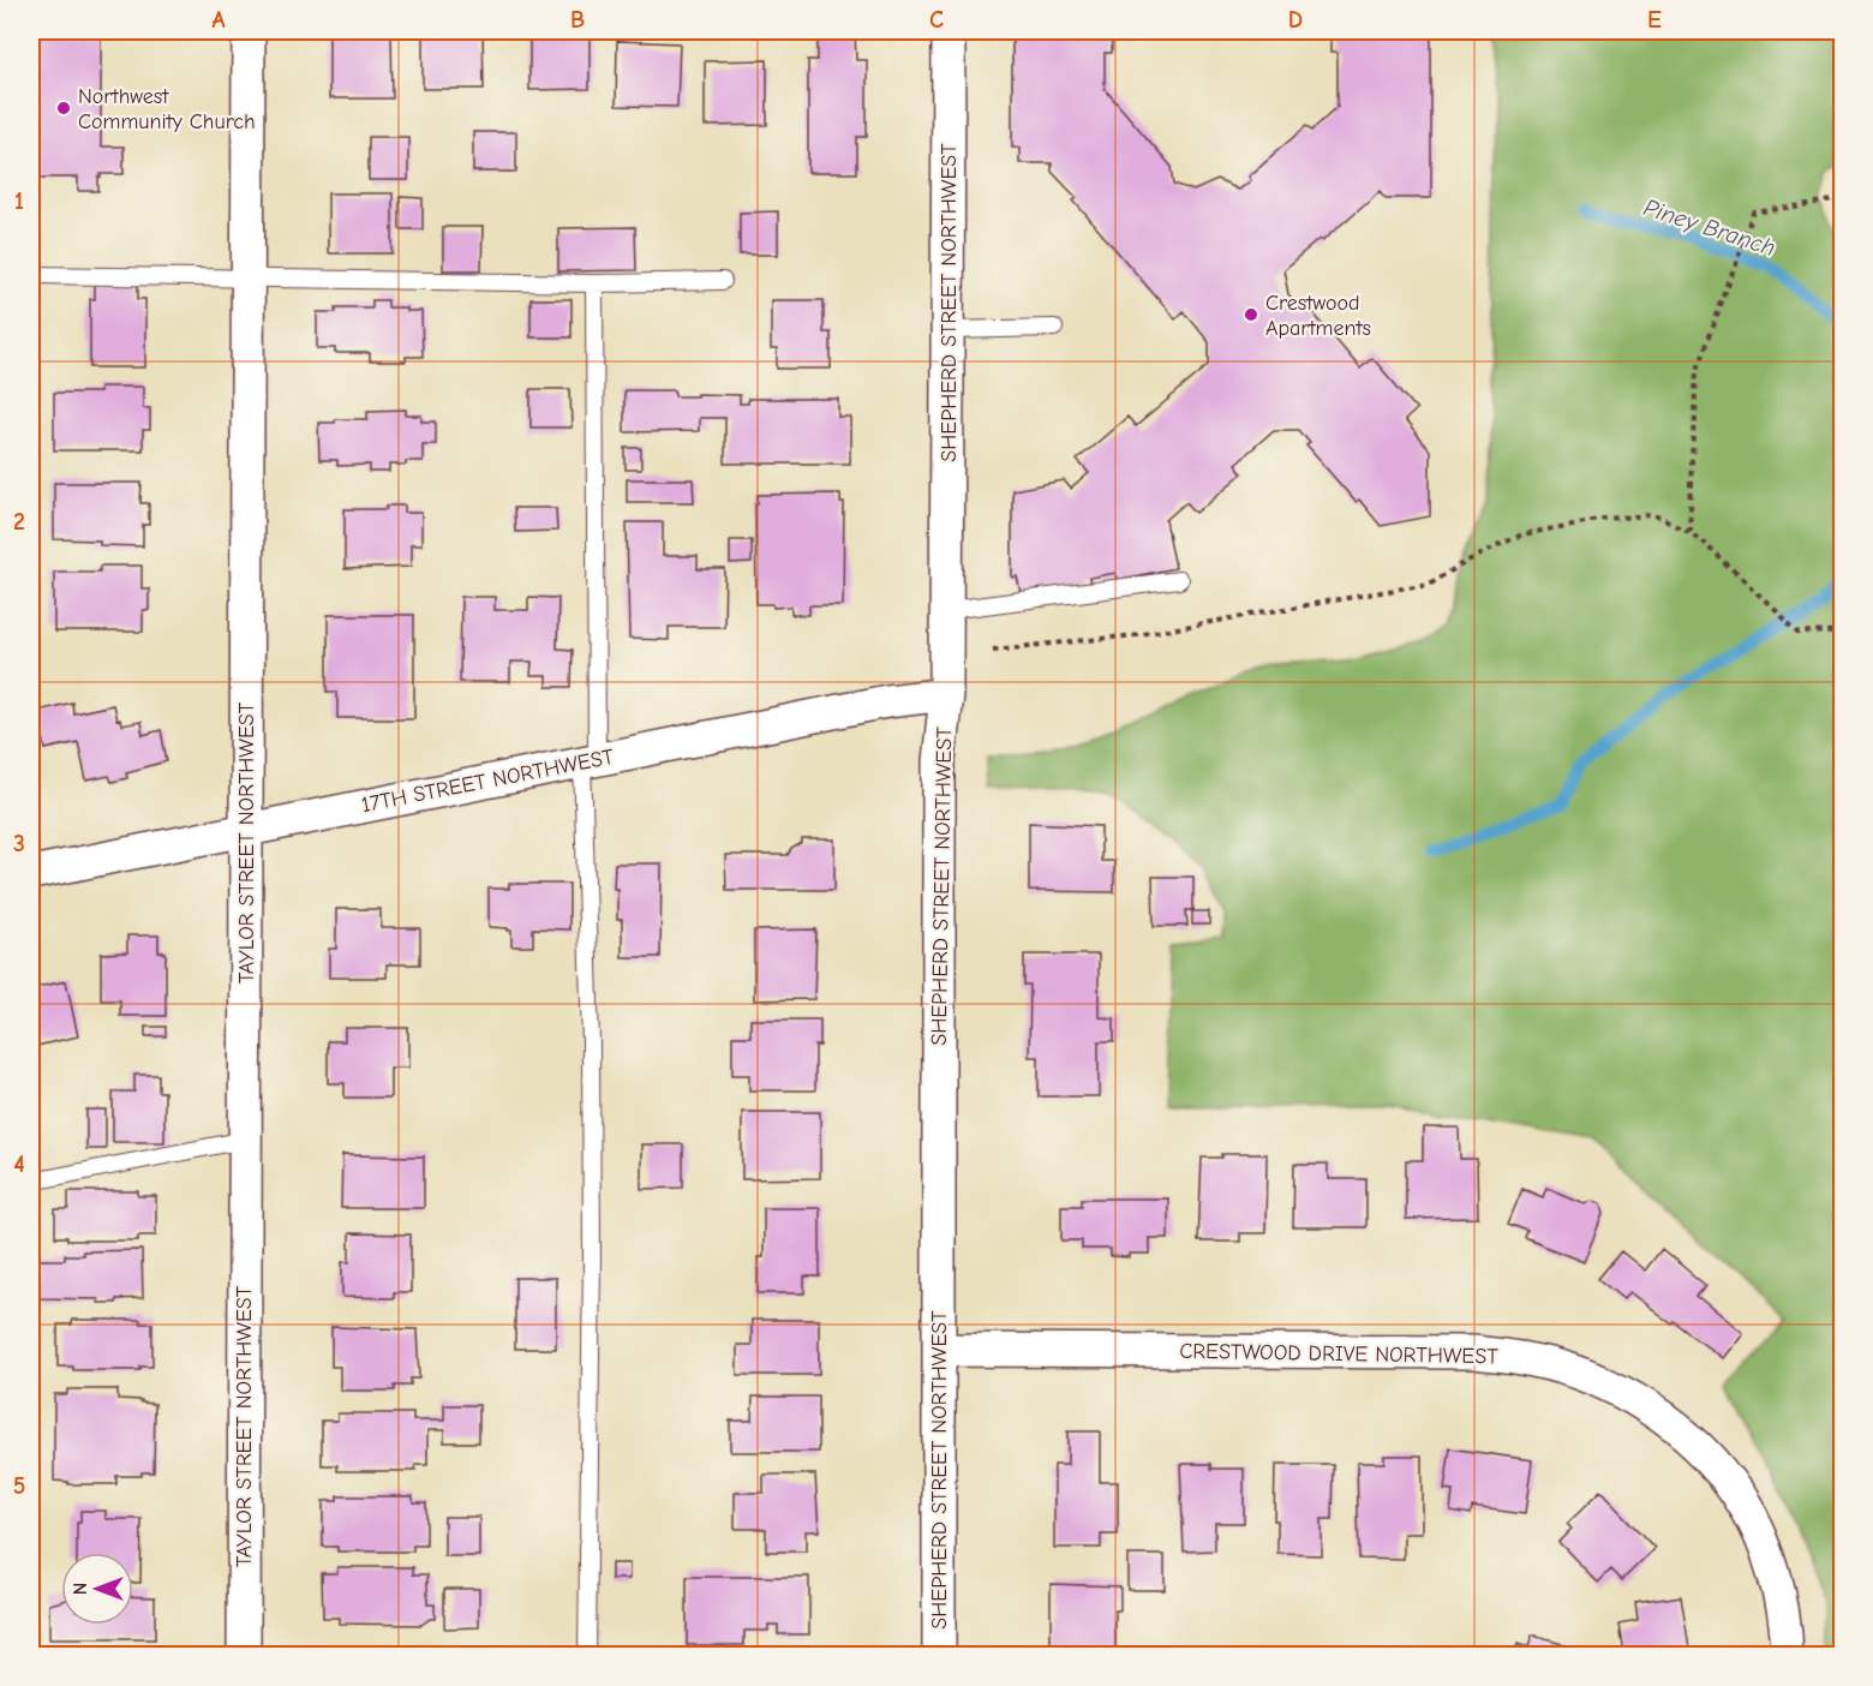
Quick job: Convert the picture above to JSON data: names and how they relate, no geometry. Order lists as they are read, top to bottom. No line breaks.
{"streets":{"street":["SHEPHERD STREET NORTHWEST","17TH STREET NORTHWEST","TAYLOR STREET NORTHWEST","CRESTWOOD DRIVE NORTHWEST"]},"crossings":[["SHEPHERD STREET NORTHWEST","17TH STREET NORTHWEST"],["SHEPHERD STREET NORTHWEST","CRESTWOOD DRIVE NORTHWEST"],["17TH STREET NORTHWEST","TAYLOR STREET NORTHWEST"]],"water":["Piney Branch"],"places":["Northwest Community Church","Crestwood Apartments"],"north":"left","grid":{"columns":["A","B","C","D","E"],"rows":["1","2","3","4","5"]}}
